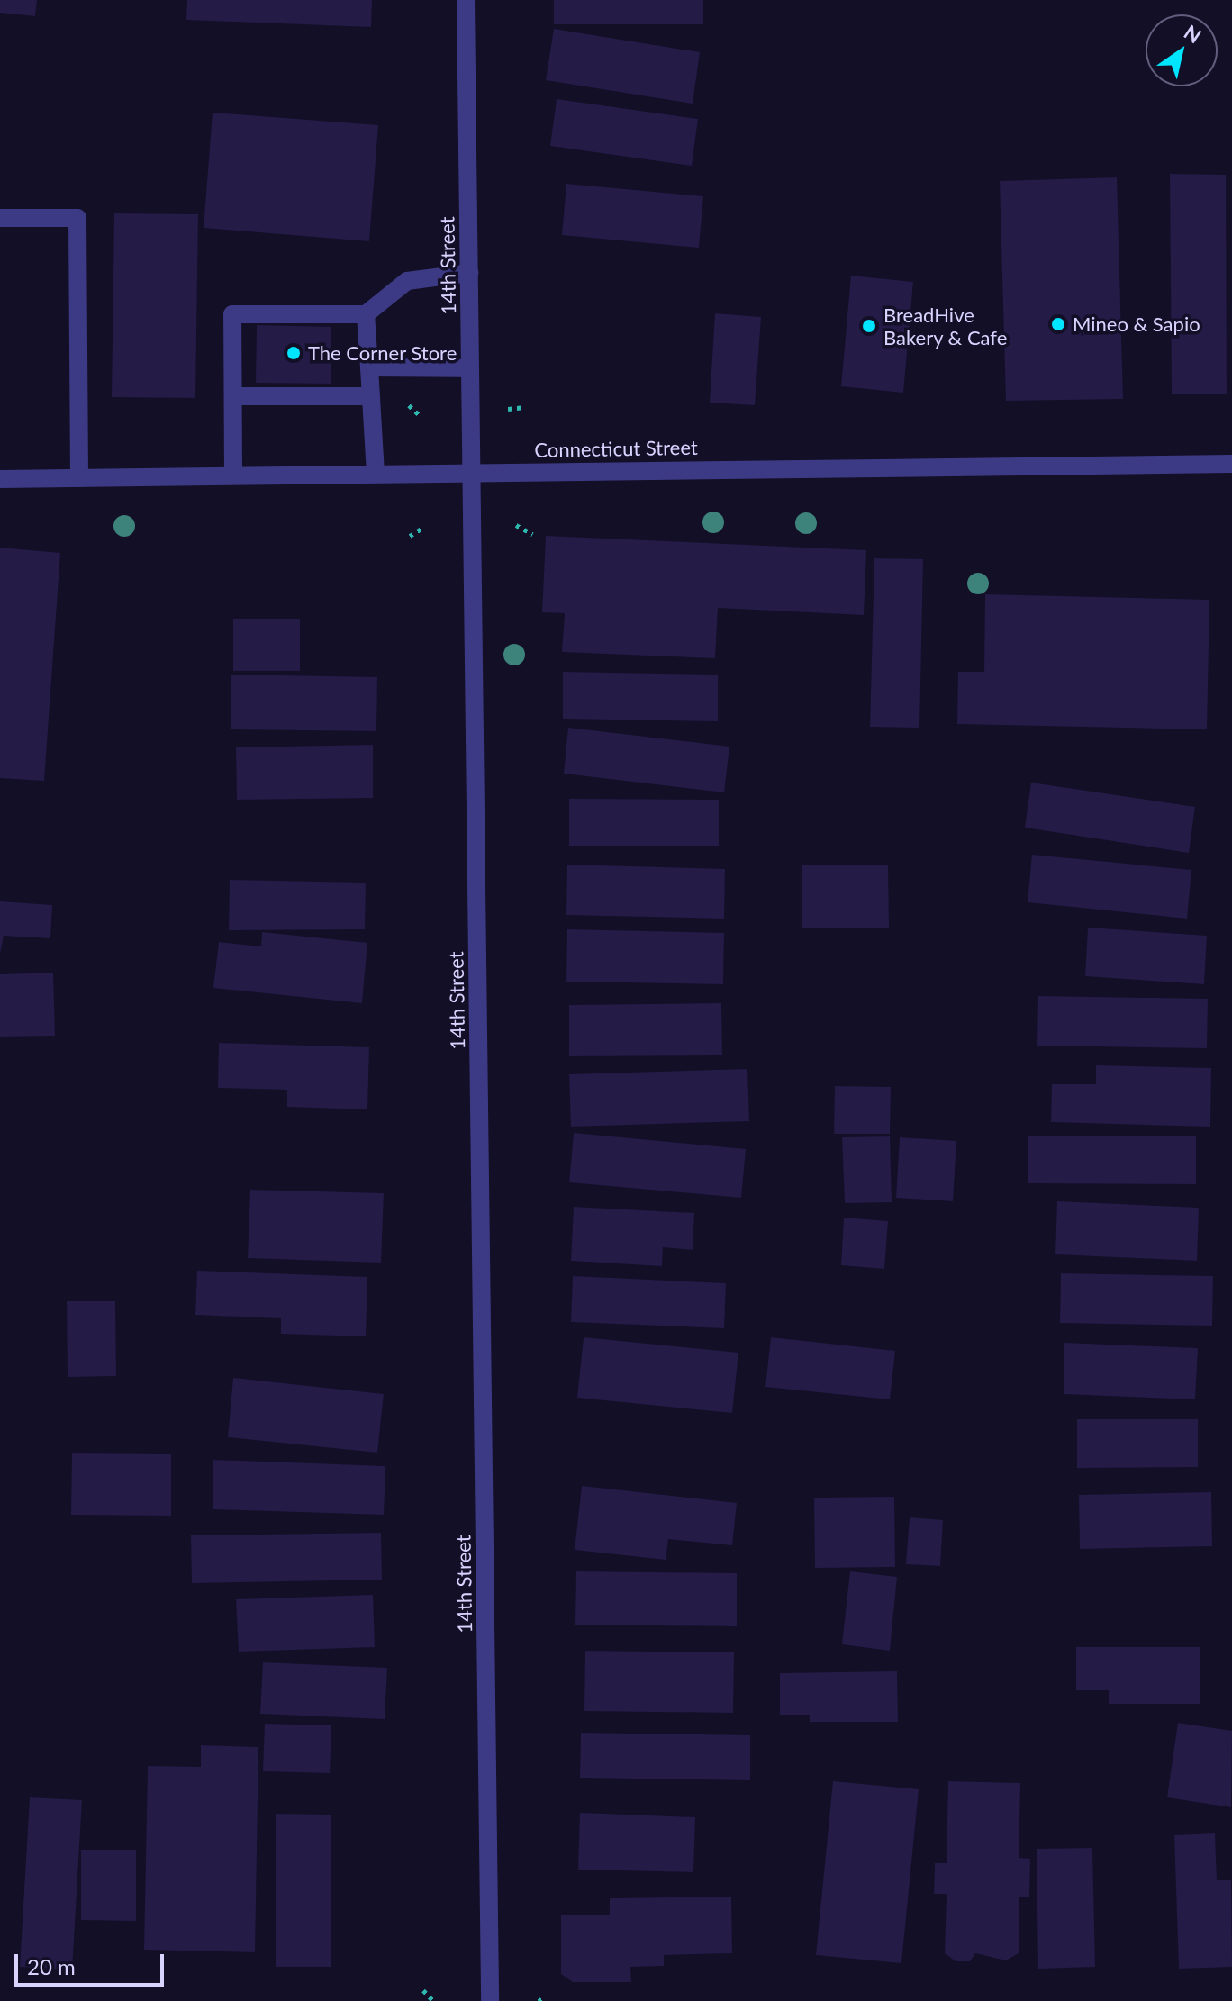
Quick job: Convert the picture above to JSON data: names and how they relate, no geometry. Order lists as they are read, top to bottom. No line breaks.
{"streets":{"street":["14th Street","Connecticut Street"]},"crossings":[["14th Street","Connecticut Street"]],"places":["Mineo & Sapio","BreadHive Bakery & Cafe","The Corner Store"],"scale_bar":"20 m","north":"top right"}
